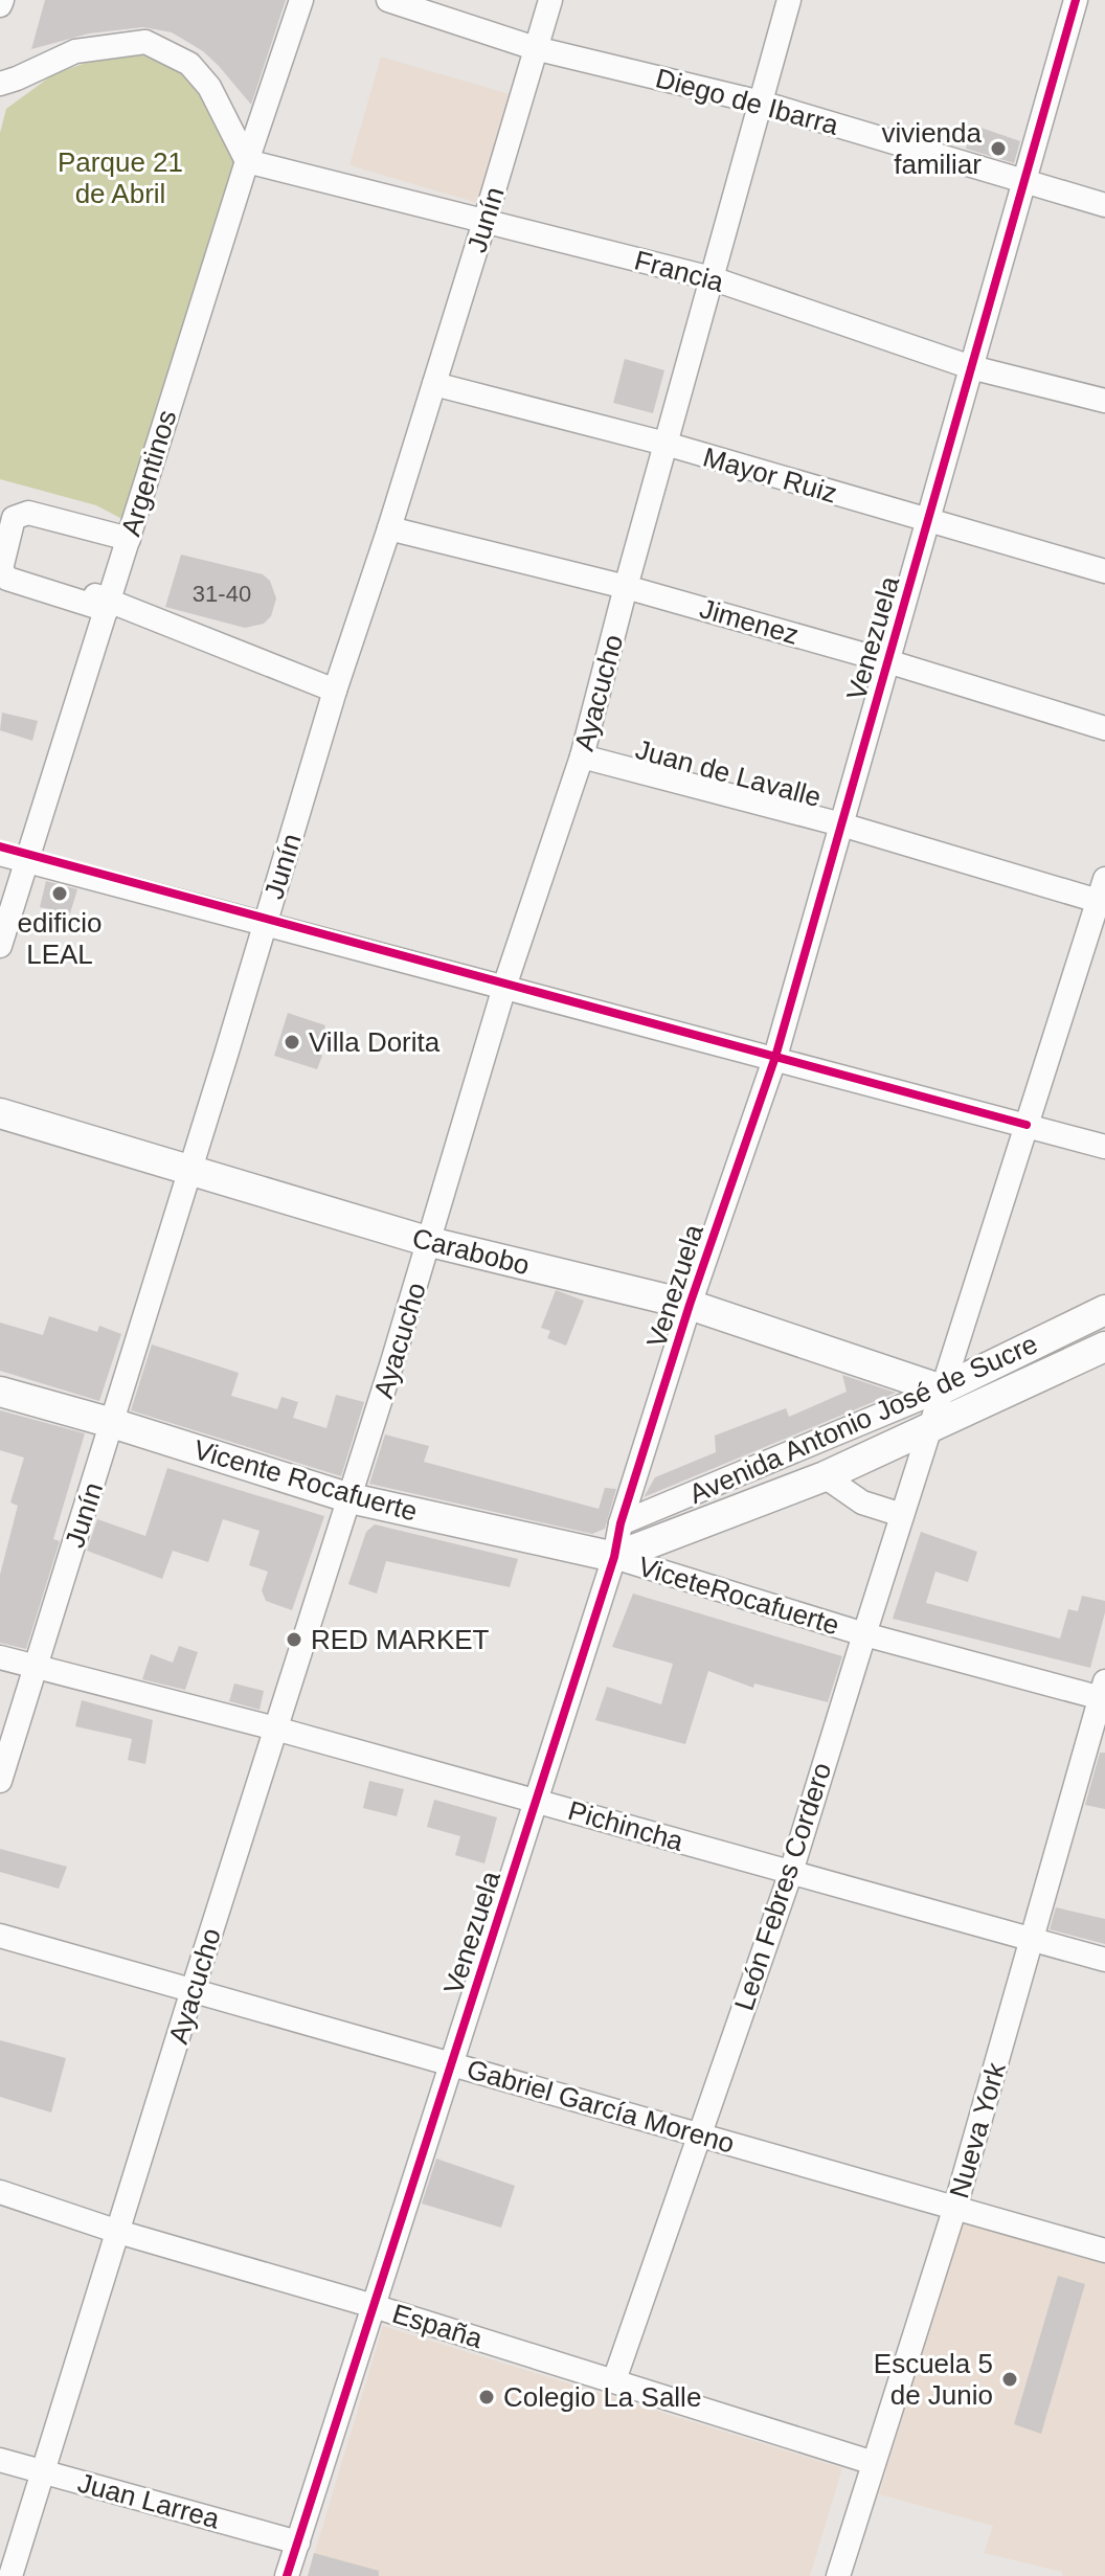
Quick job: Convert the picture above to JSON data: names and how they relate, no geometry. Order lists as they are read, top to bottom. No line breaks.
{"streets":{"main road":["Carabobo","Avenida Antonio José de Sucre","Vicente Rocafuerte"],"street":["Diego de Ibarra","Junín","Francia","Argentinos","Mayor Ruiz","Jimenez","Venezuela","Ayacucho","Juan de Lavalle","ViceteRocafuerte","Pichincha","León Febres Cordero","Gabriel García Moreno","Nueva York","España","Juan Larrea"]},"crossings":[["Diego de Ibarra","Junín"],["Diego de Ibarra","Venezuela"],["Diego de Ibarra","Ayacucho"],["Junín","Francia"],["Junín","Mayor Ruiz"],["Junín","Jimenez"],["Junín","Carabobo"],["Junín","Vicente Rocafuerte"],["Junín","Pichincha"],["Francia","Argentinos"],["Francia","Venezuela"],["Francia","Ayacucho"],["Mayor Ruiz","Venezuela"],["Mayor Ruiz","Ayacucho"],["Jimenez","Venezuela"],["Jimenez","Ayacucho"],["Venezuela","Juan de Lavalle"],["Venezuela","Carabobo"],["Venezuela","Avenida Antonio José de Sucre"],["Venezuela","Vicente Rocafuerte"],["Venezuela","ViceteRocafuerte"],["Venezuela","Pichincha"],["Venezuela","Gabriel García Moreno"],["Venezuela","España"],["Venezuela","Juan Larrea"],["Ayacucho","Juan de Lavalle"],["Ayacucho","Carabobo"],["Ayacucho","Vicente Rocafuerte"],["Ayacucho","Pichincha"],["Ayacucho","Gabriel García Moreno"],["Ayacucho","España"],["Ayacucho","Juan Larrea"],["Juan de Lavalle","León Febres Cordero"],["Carabobo","Avenida Antonio José de Sucre"],["Carabobo","León Febres Cordero"],["Avenida Antonio José de Sucre","Vicente Rocafuerte"],["Avenida Antonio José de Sucre","ViceteRocafuerte"],["Avenida Antonio José de Sucre","León Febres Cordero"],["Vicente Rocafuerte","ViceteRocafuerte"],["ViceteRocafuerte","León Febres Cordero"],["Pichincha","León Febres Cordero"],["Pichincha","Nueva York"],["León Febres Cordero","Gabriel García Moreno"],["León Febres Cordero","España"],["Gabriel García Moreno","Nueva York"],["Nueva York","España"]],"parks":["Parque 21 de Abril"],"places":["vivienda familiar","edificio LEAL","Villa Dorita","RED MARKET","Escuela 5 de Junio","Colegio La Salle"],"house_numbers":["31-40"]}
